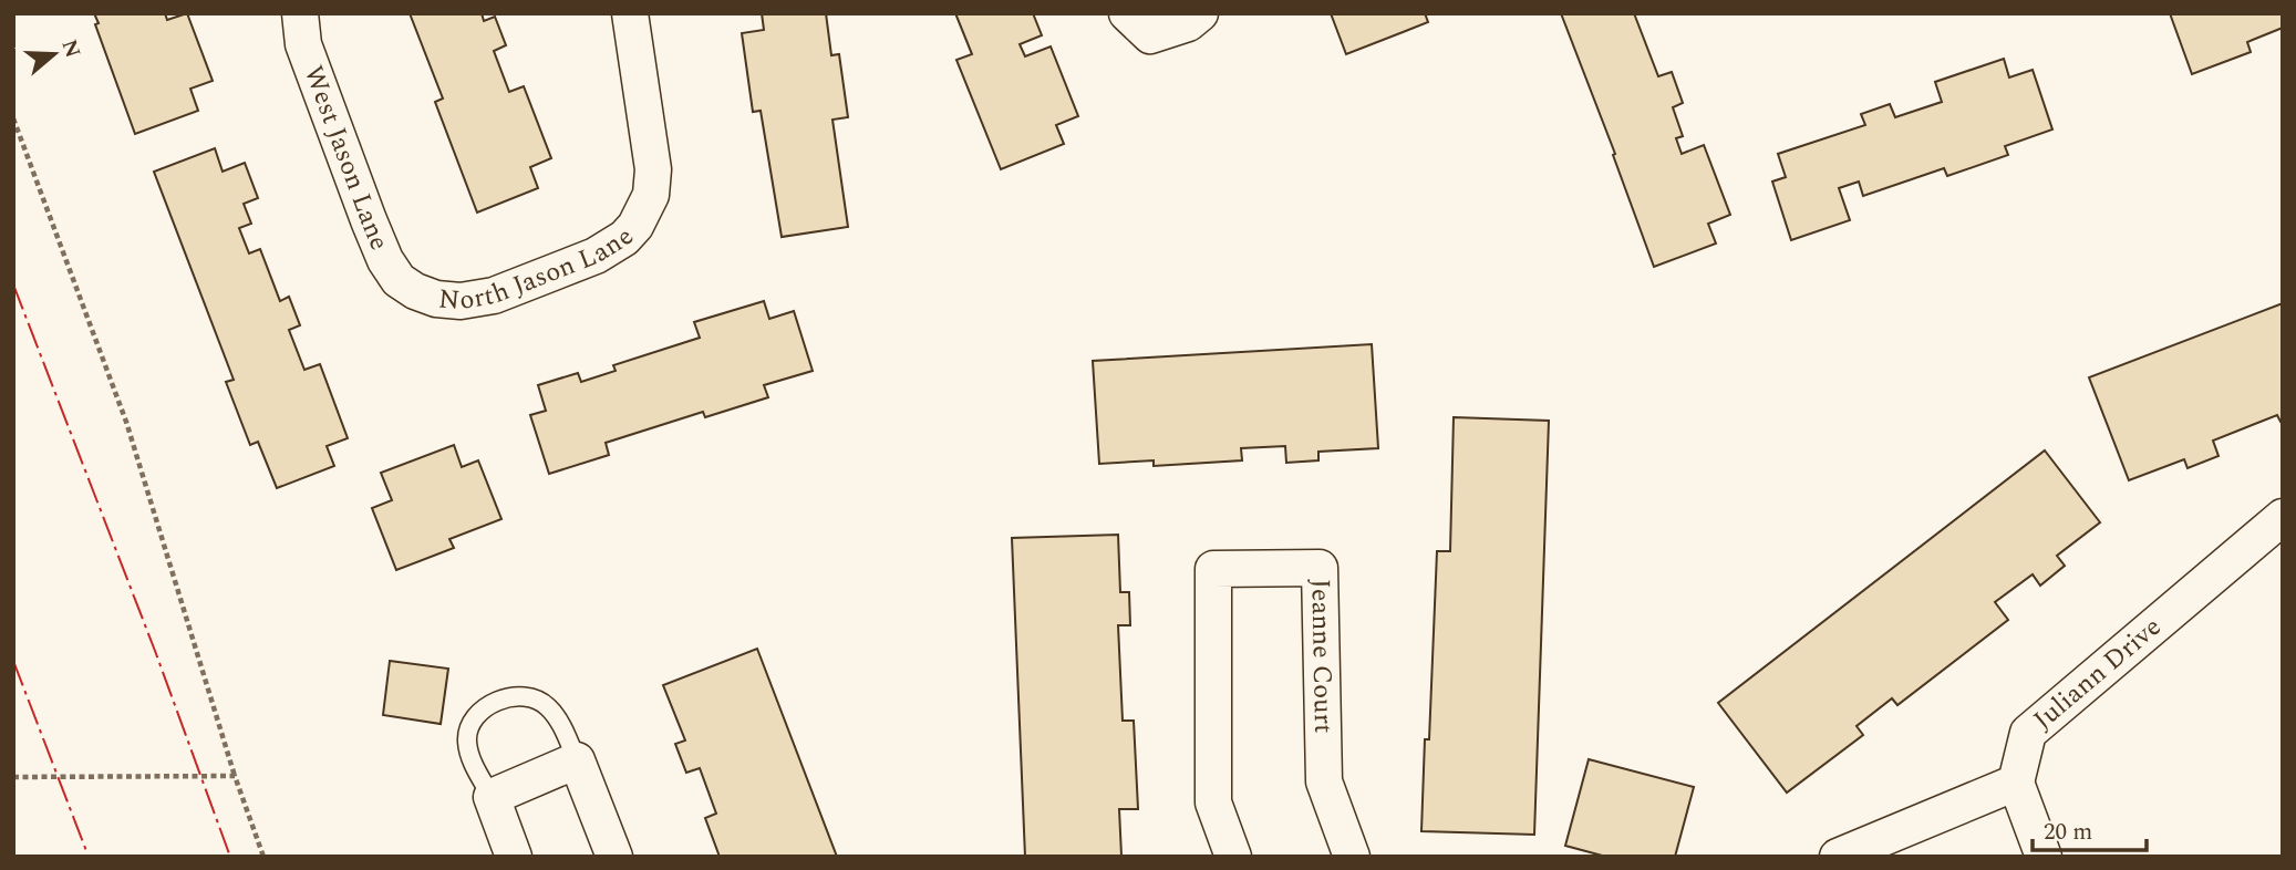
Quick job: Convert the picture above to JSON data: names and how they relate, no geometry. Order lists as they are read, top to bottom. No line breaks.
{"streets":{"street":["West Jason Lane","North Jason Lane","Jeanne Court","Juliann Drive"]},"crossings":[["West Jason Lane","North Jason Lane"]],"scale_bar":"20 m","north":"right"}
